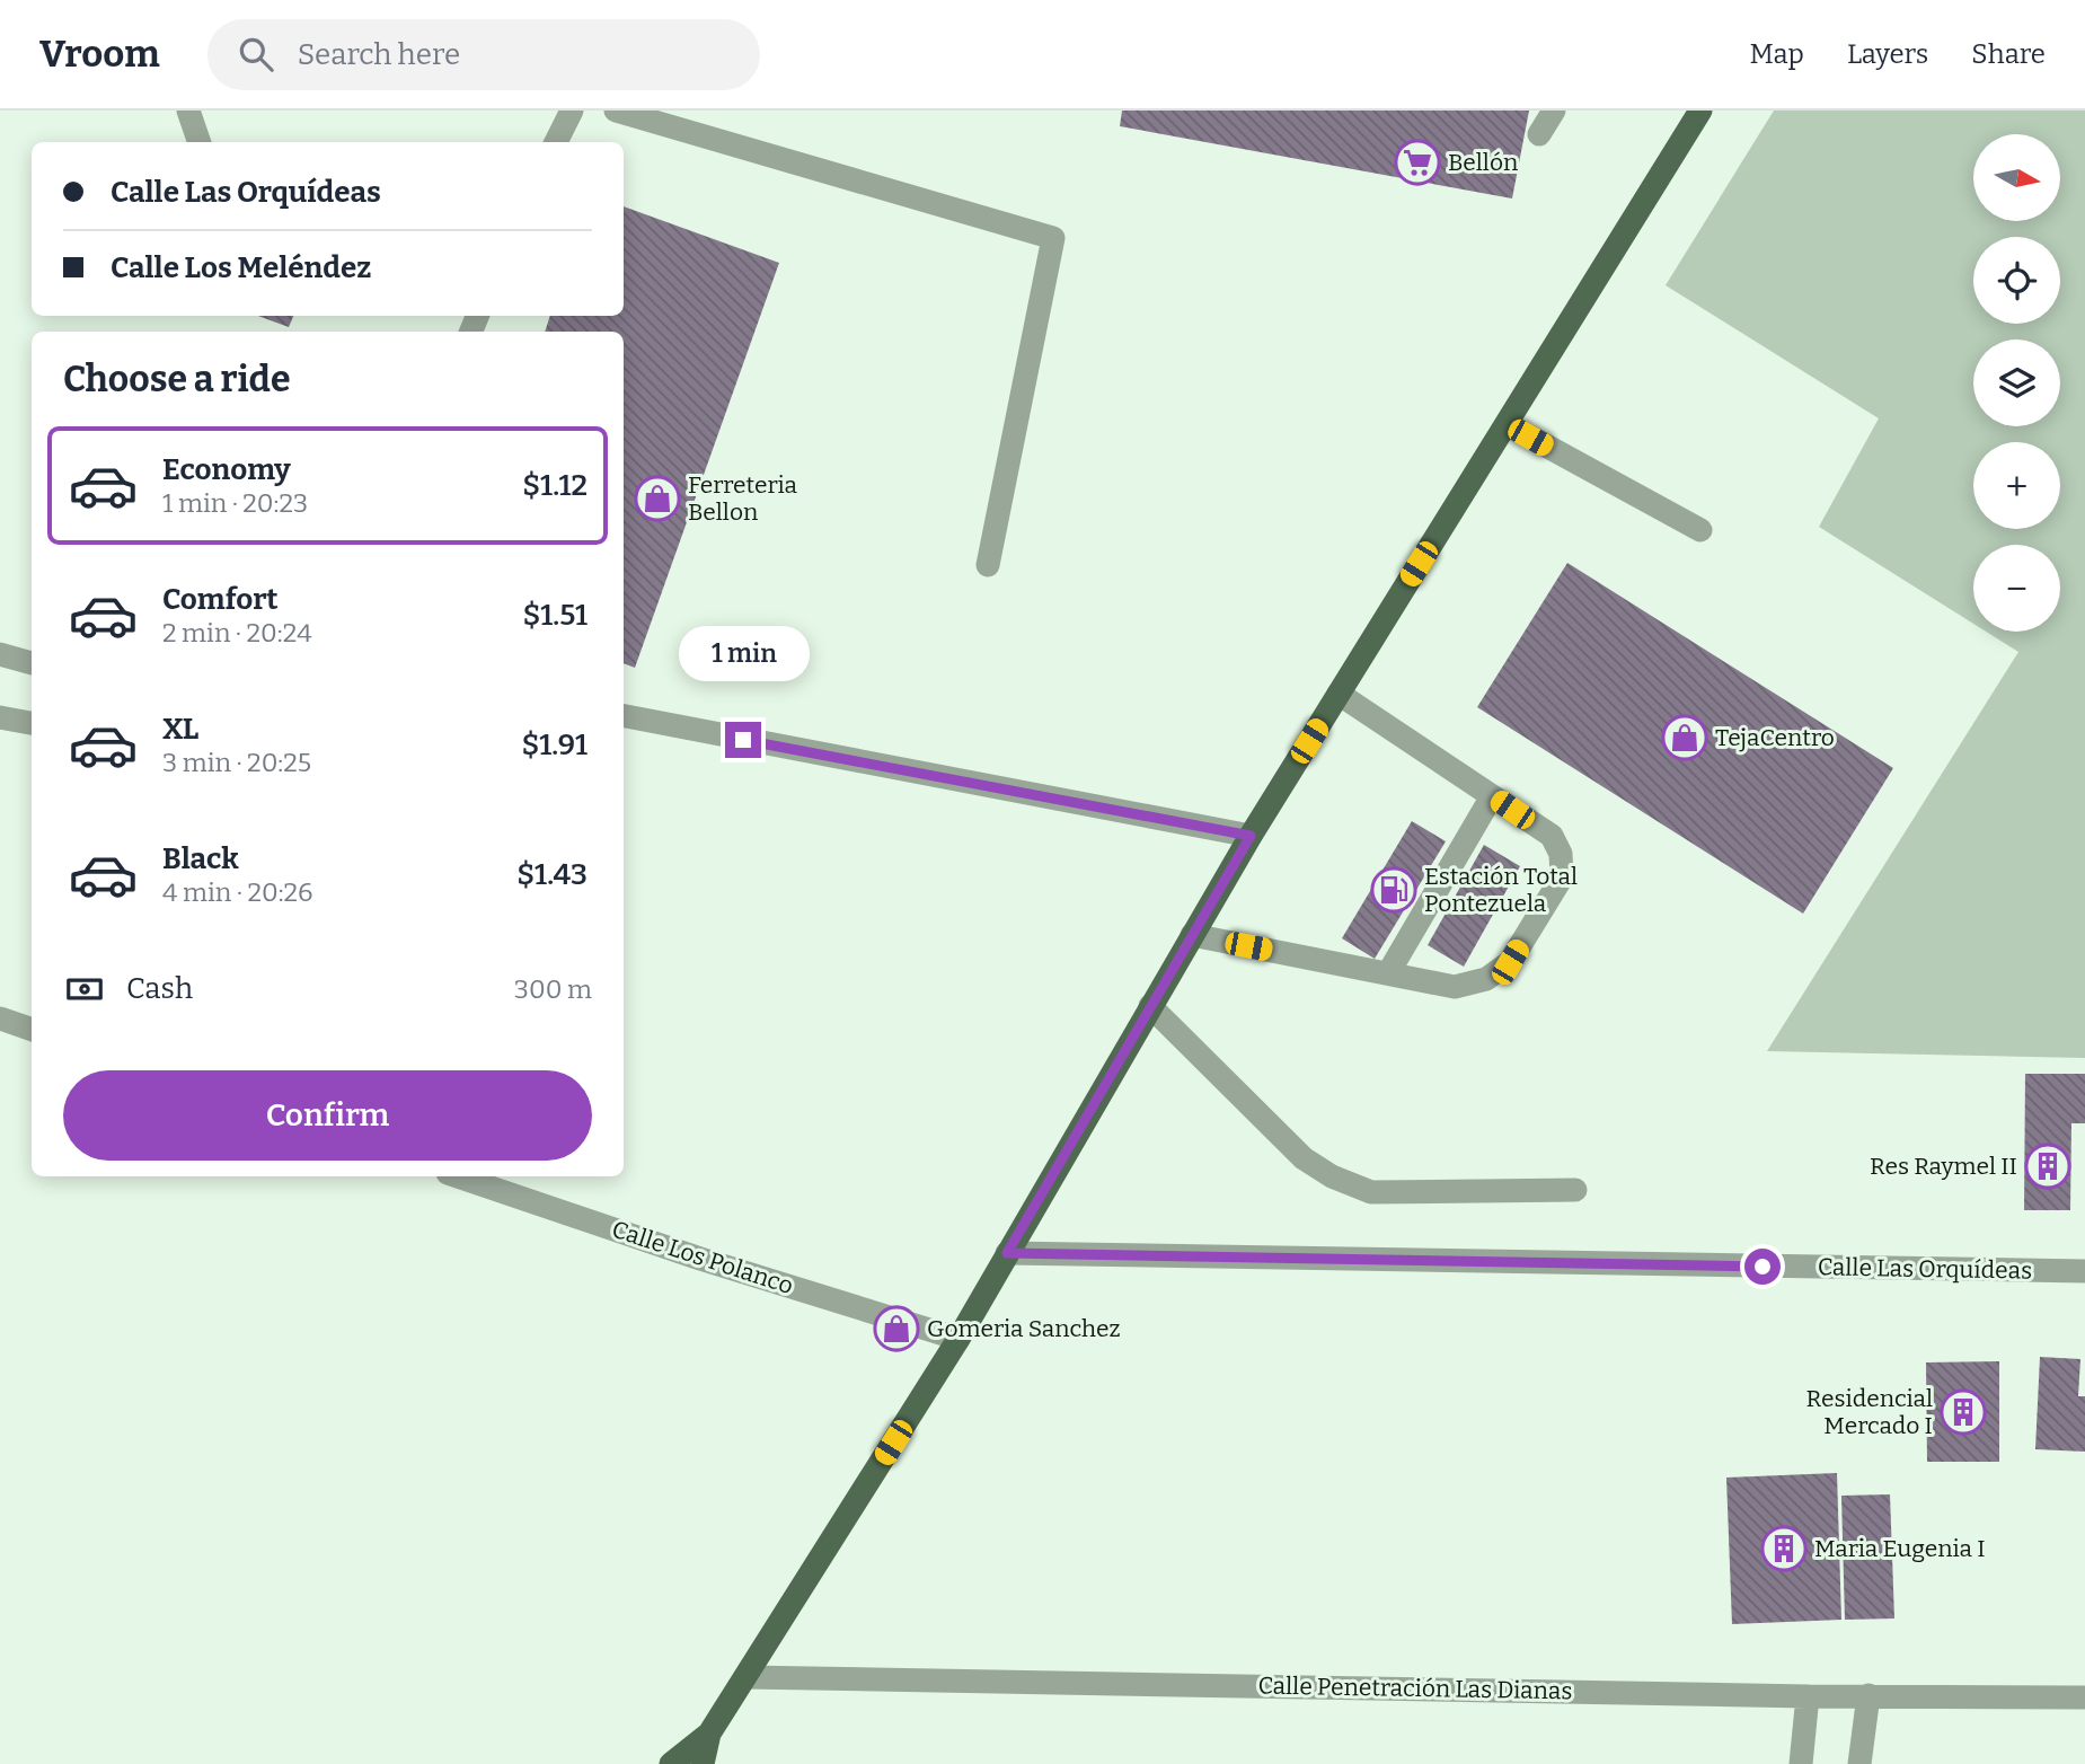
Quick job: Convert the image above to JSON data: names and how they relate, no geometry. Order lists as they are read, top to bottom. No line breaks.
{"streets":{"street":["Calle Los Polanco","Calle Las Orquídeas","Calle Penetración Las Dianas"]},"places":{"supermarket":["Bellón"],"shop":["Ferreteria Bellon","TejaCentro","Gomeria Sanchez"],"fuel station":["Estación Total Pontezuela"],"building":["Res Raymel II","Residencial Mercado I","Maria Eugenia I"]},"north":"right","page":{"header":"Vroom","search":"Search here","nav":["Map","Layers","Share"],"map_buttons":["+","−"],"banner":["Calle Las Orquídeas","Calle Los Meléndez"],"heading":"Choose a ride","list":[{"name":"Economy","note":"1 min · 20:23","value":"$1.12"},{"name":"Comfort","note":"2 min · 20:24","value":"$1.51"},{"name":"XL","note":"3 min · 20:25","value":"$1.91"},{"name":"Black","note":"4 min · 20:26","value":"$1.43"}],"bubble":"1 min","pay":["Cash","300 m"],"buttons":"Confirm"}}
